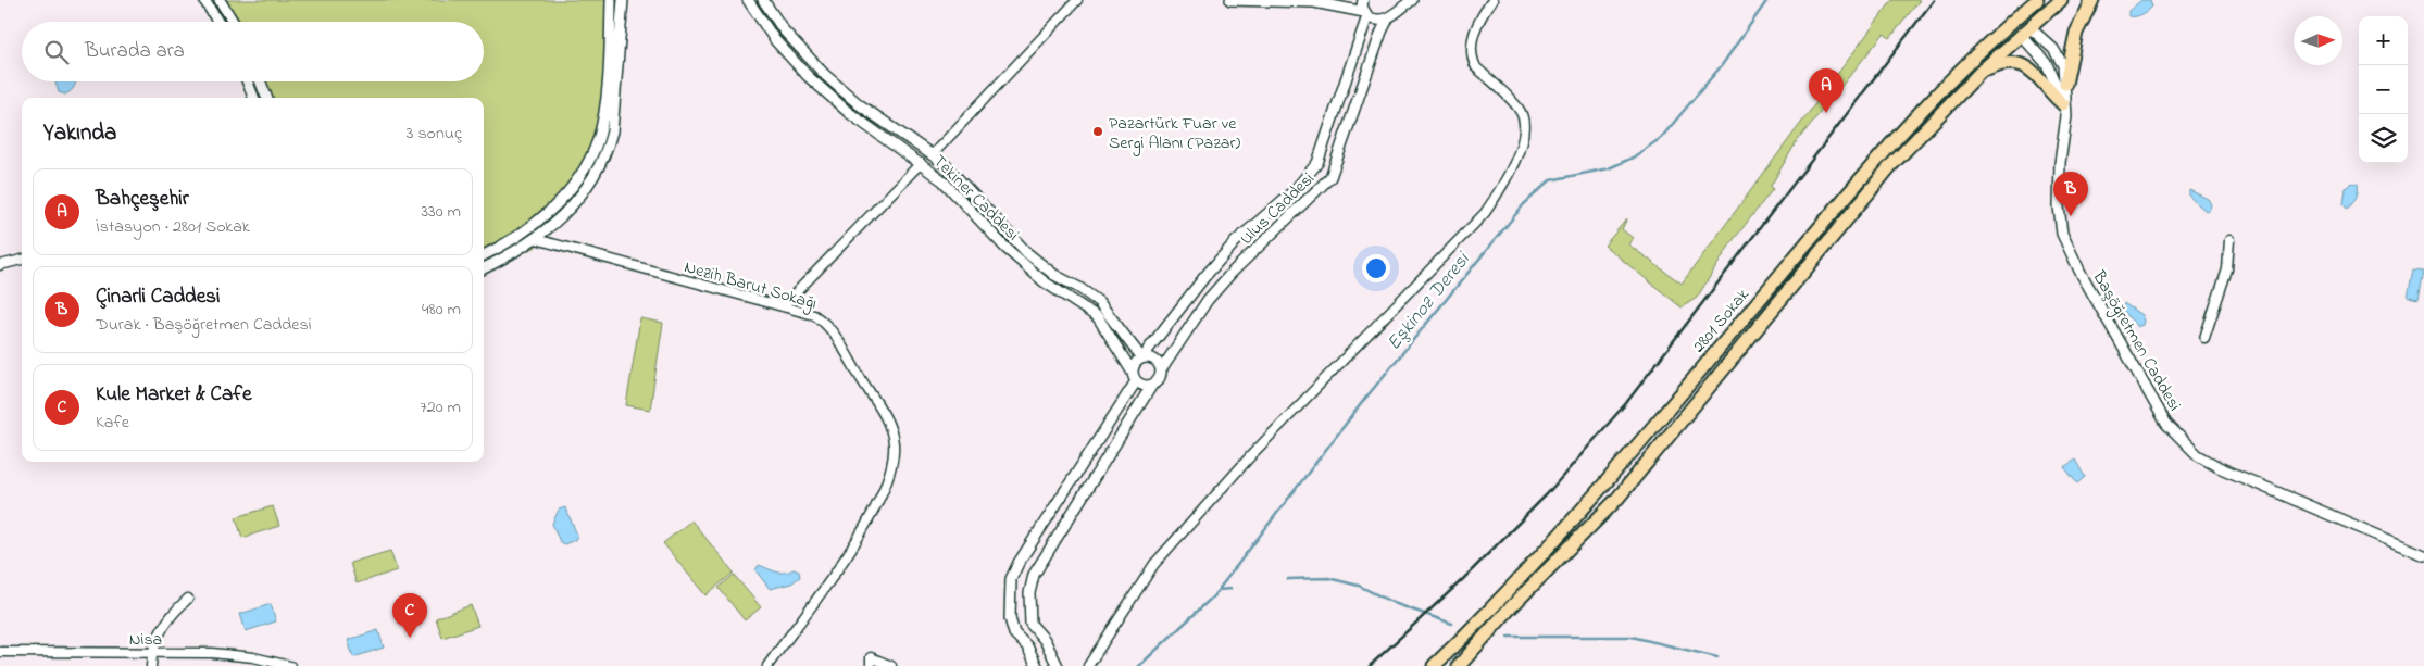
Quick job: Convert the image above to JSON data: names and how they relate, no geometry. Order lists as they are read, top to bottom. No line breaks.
{"streets":{"main road":["2801 Sokak"],"street":["Tekiner Caddesi","Ulus Caddesi","Nezih Barut Sokağı","Başöğretmen Caddesi","Nisa"]},"crossings":[["Tekiner Caddesi","Ulus Caddesi"],["2801 Sokak","Başöğretmen Caddesi"]],"water":["Eşkinoz Deresi"],"places":["Pazartürk Fuar ve Sergi Alanı (Pazar)"],"north":"right","page":{"map_buttons":["+","−"],"search":"Burada ara","pins":["A","B","C"],"heading":["Yakında","3 sonuç"],"list":[{"mark":"A","name":"Bahçeşehir","note":"İstasyon · 2801 Sokak","value":"330 m"},{"mark":"B","name":"Çinarli Caddesi","note":"Durak · Başöğretmen Caddesi","value":"480 m"},{"mark":"C","name":"Kule Market & Cafe","note":"Kafe","value":"720 m"}]}}
